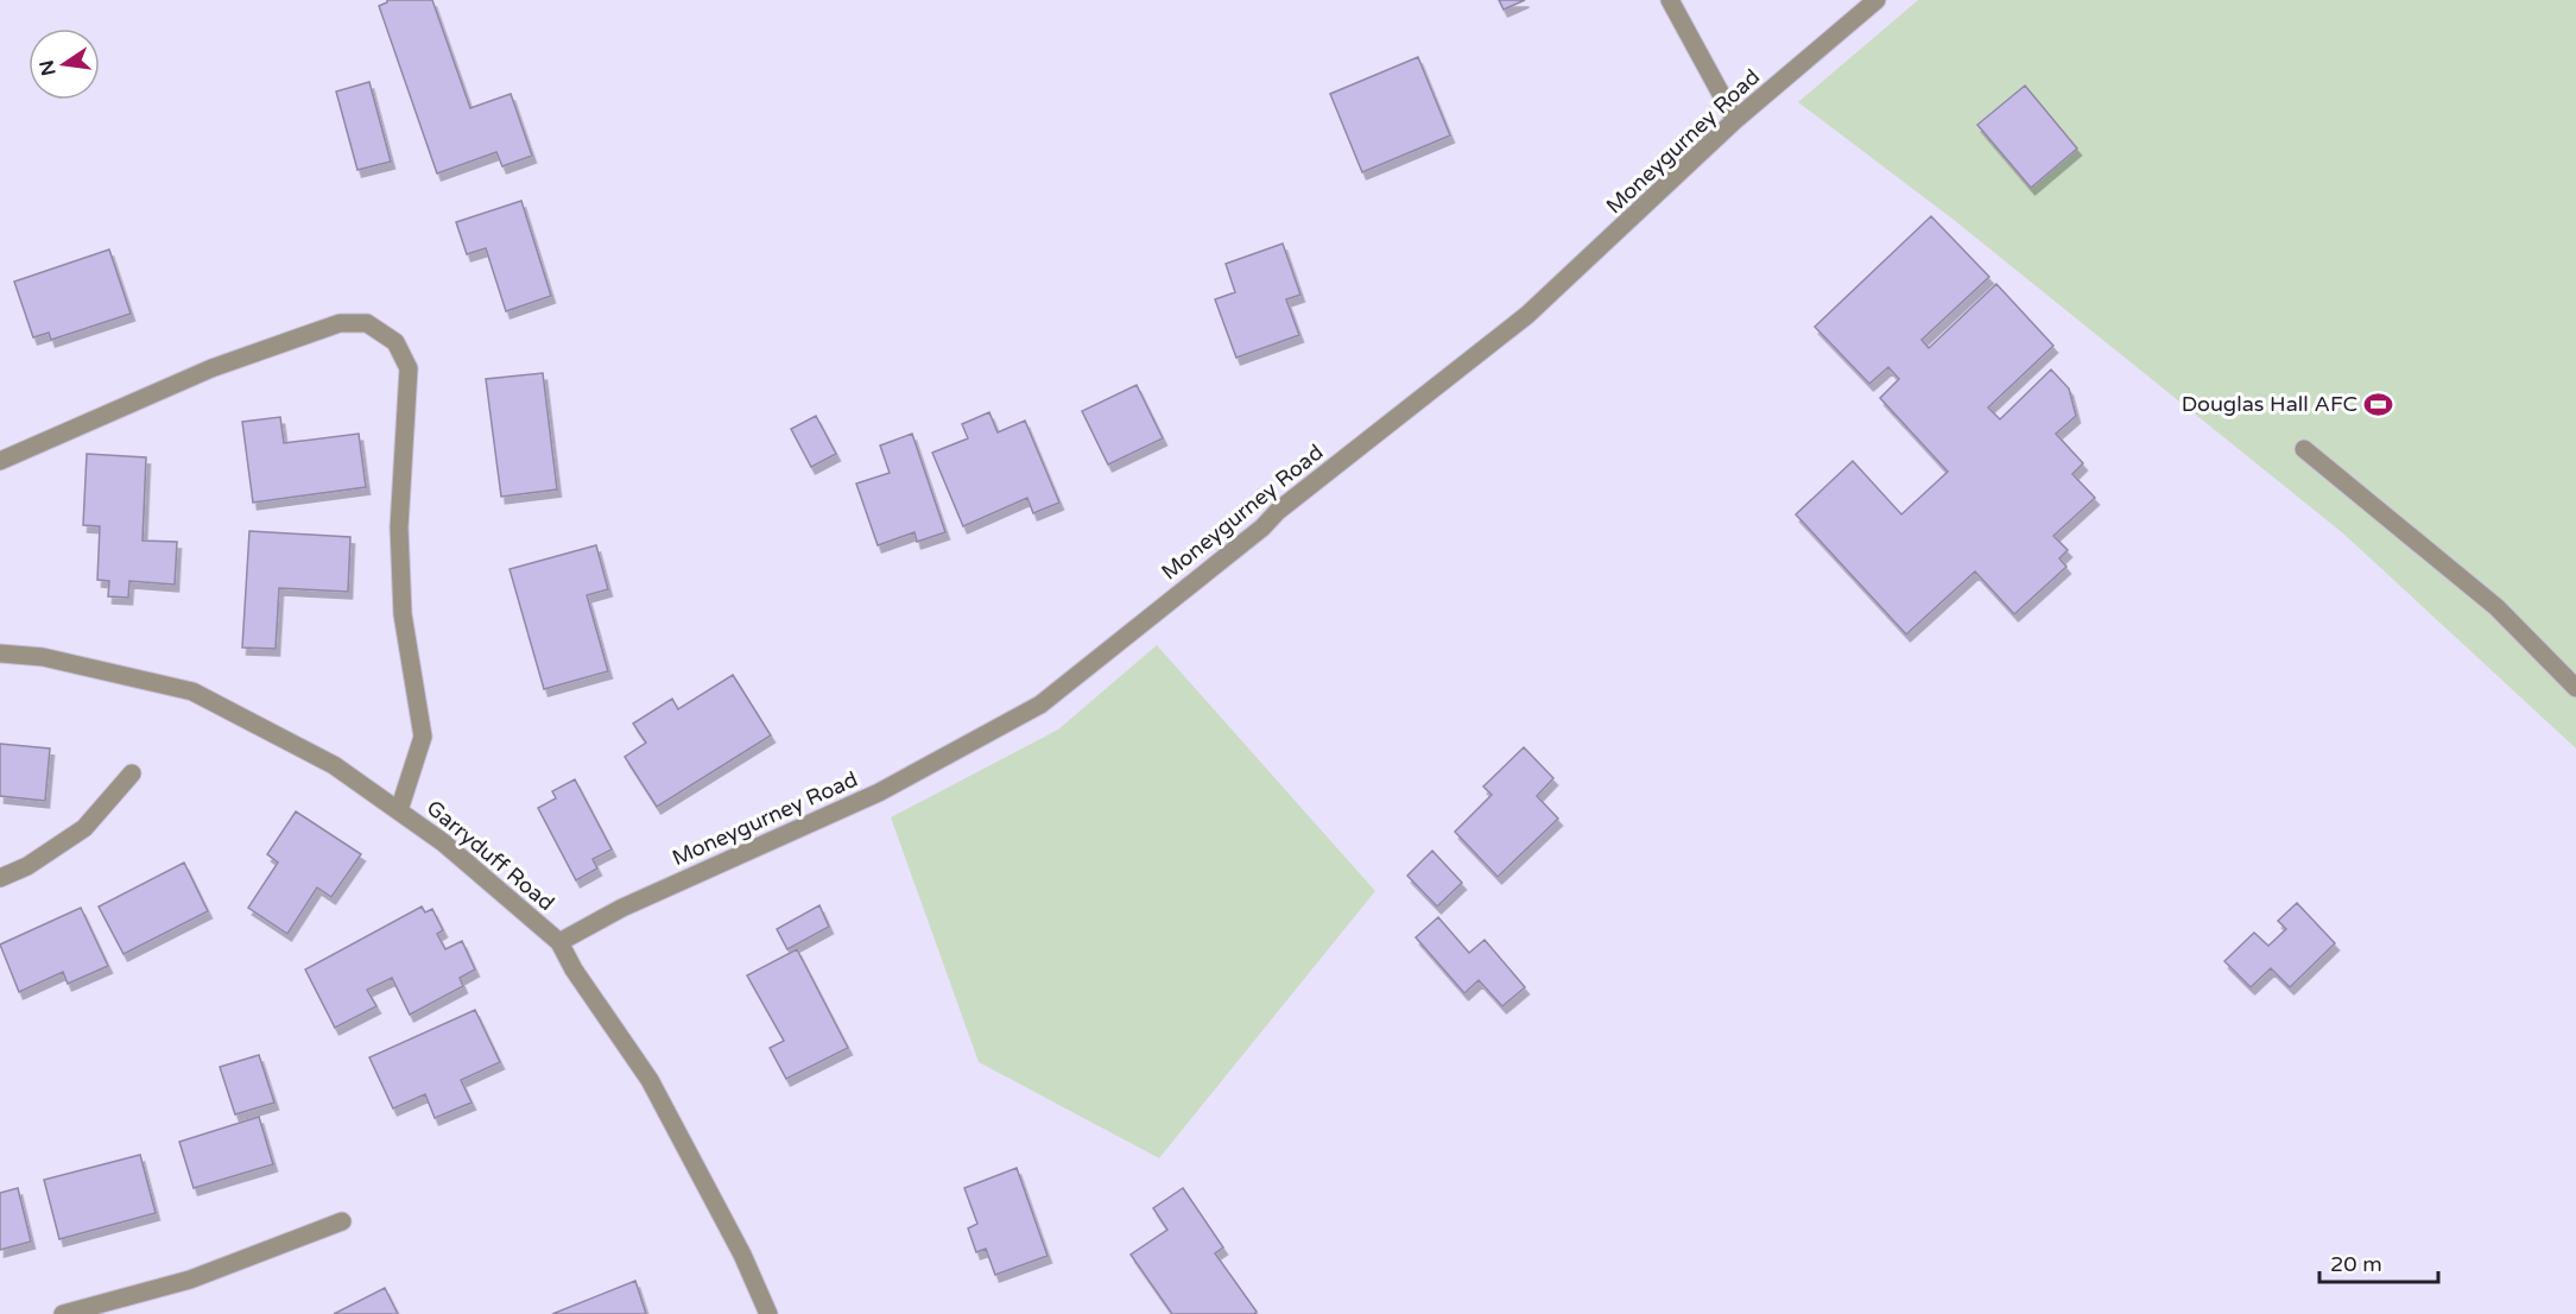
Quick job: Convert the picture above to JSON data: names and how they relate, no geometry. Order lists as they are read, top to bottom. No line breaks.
{"streets":{"street":["Moneygurney Road","Garryduff Road"]},"crossings":[["Moneygurney Road","Garryduff Road"]],"places":{"sports":["Douglas Hall AFC"]},"scale_bar":"20 m","north":"left"}
